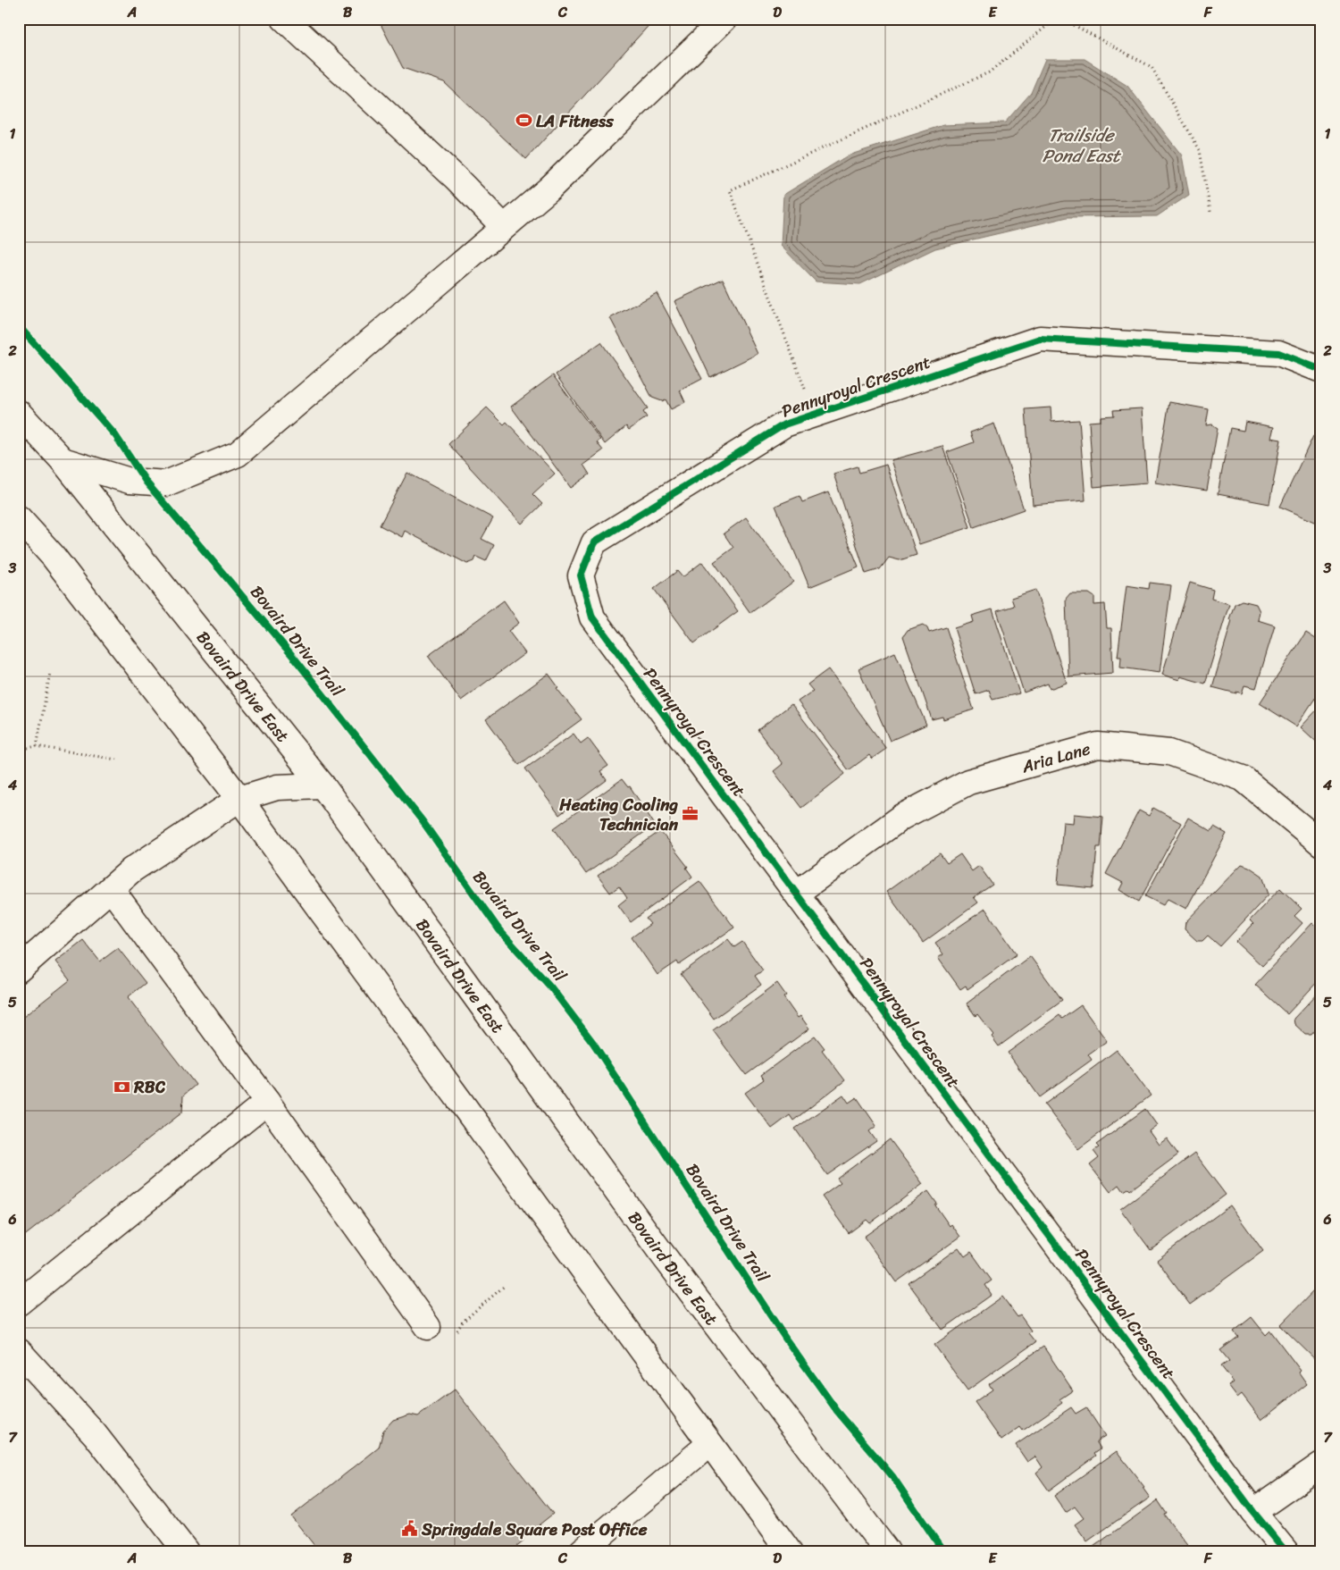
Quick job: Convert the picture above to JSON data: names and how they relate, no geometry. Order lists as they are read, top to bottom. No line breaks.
{"streets":{"main road":["Pennyroyal Crescent","Bovaird Drive East","Aria Lane"],"cycle path":["Bovaird Drive Trail"]},"crossings":[["Pennyroyal Crescent","Aria Lane"]],"water":["Trailside Pond East"],"places":{"sports":["LA Fitness"],"office":["Heating Cooling Technician"],"bank":["RBC"],"public building":["Springdale Square Post Office"]},"grid":{"columns":["A","B","C","D","E","F"],"rows":["1","2","3","4","5","6","7"]}}
